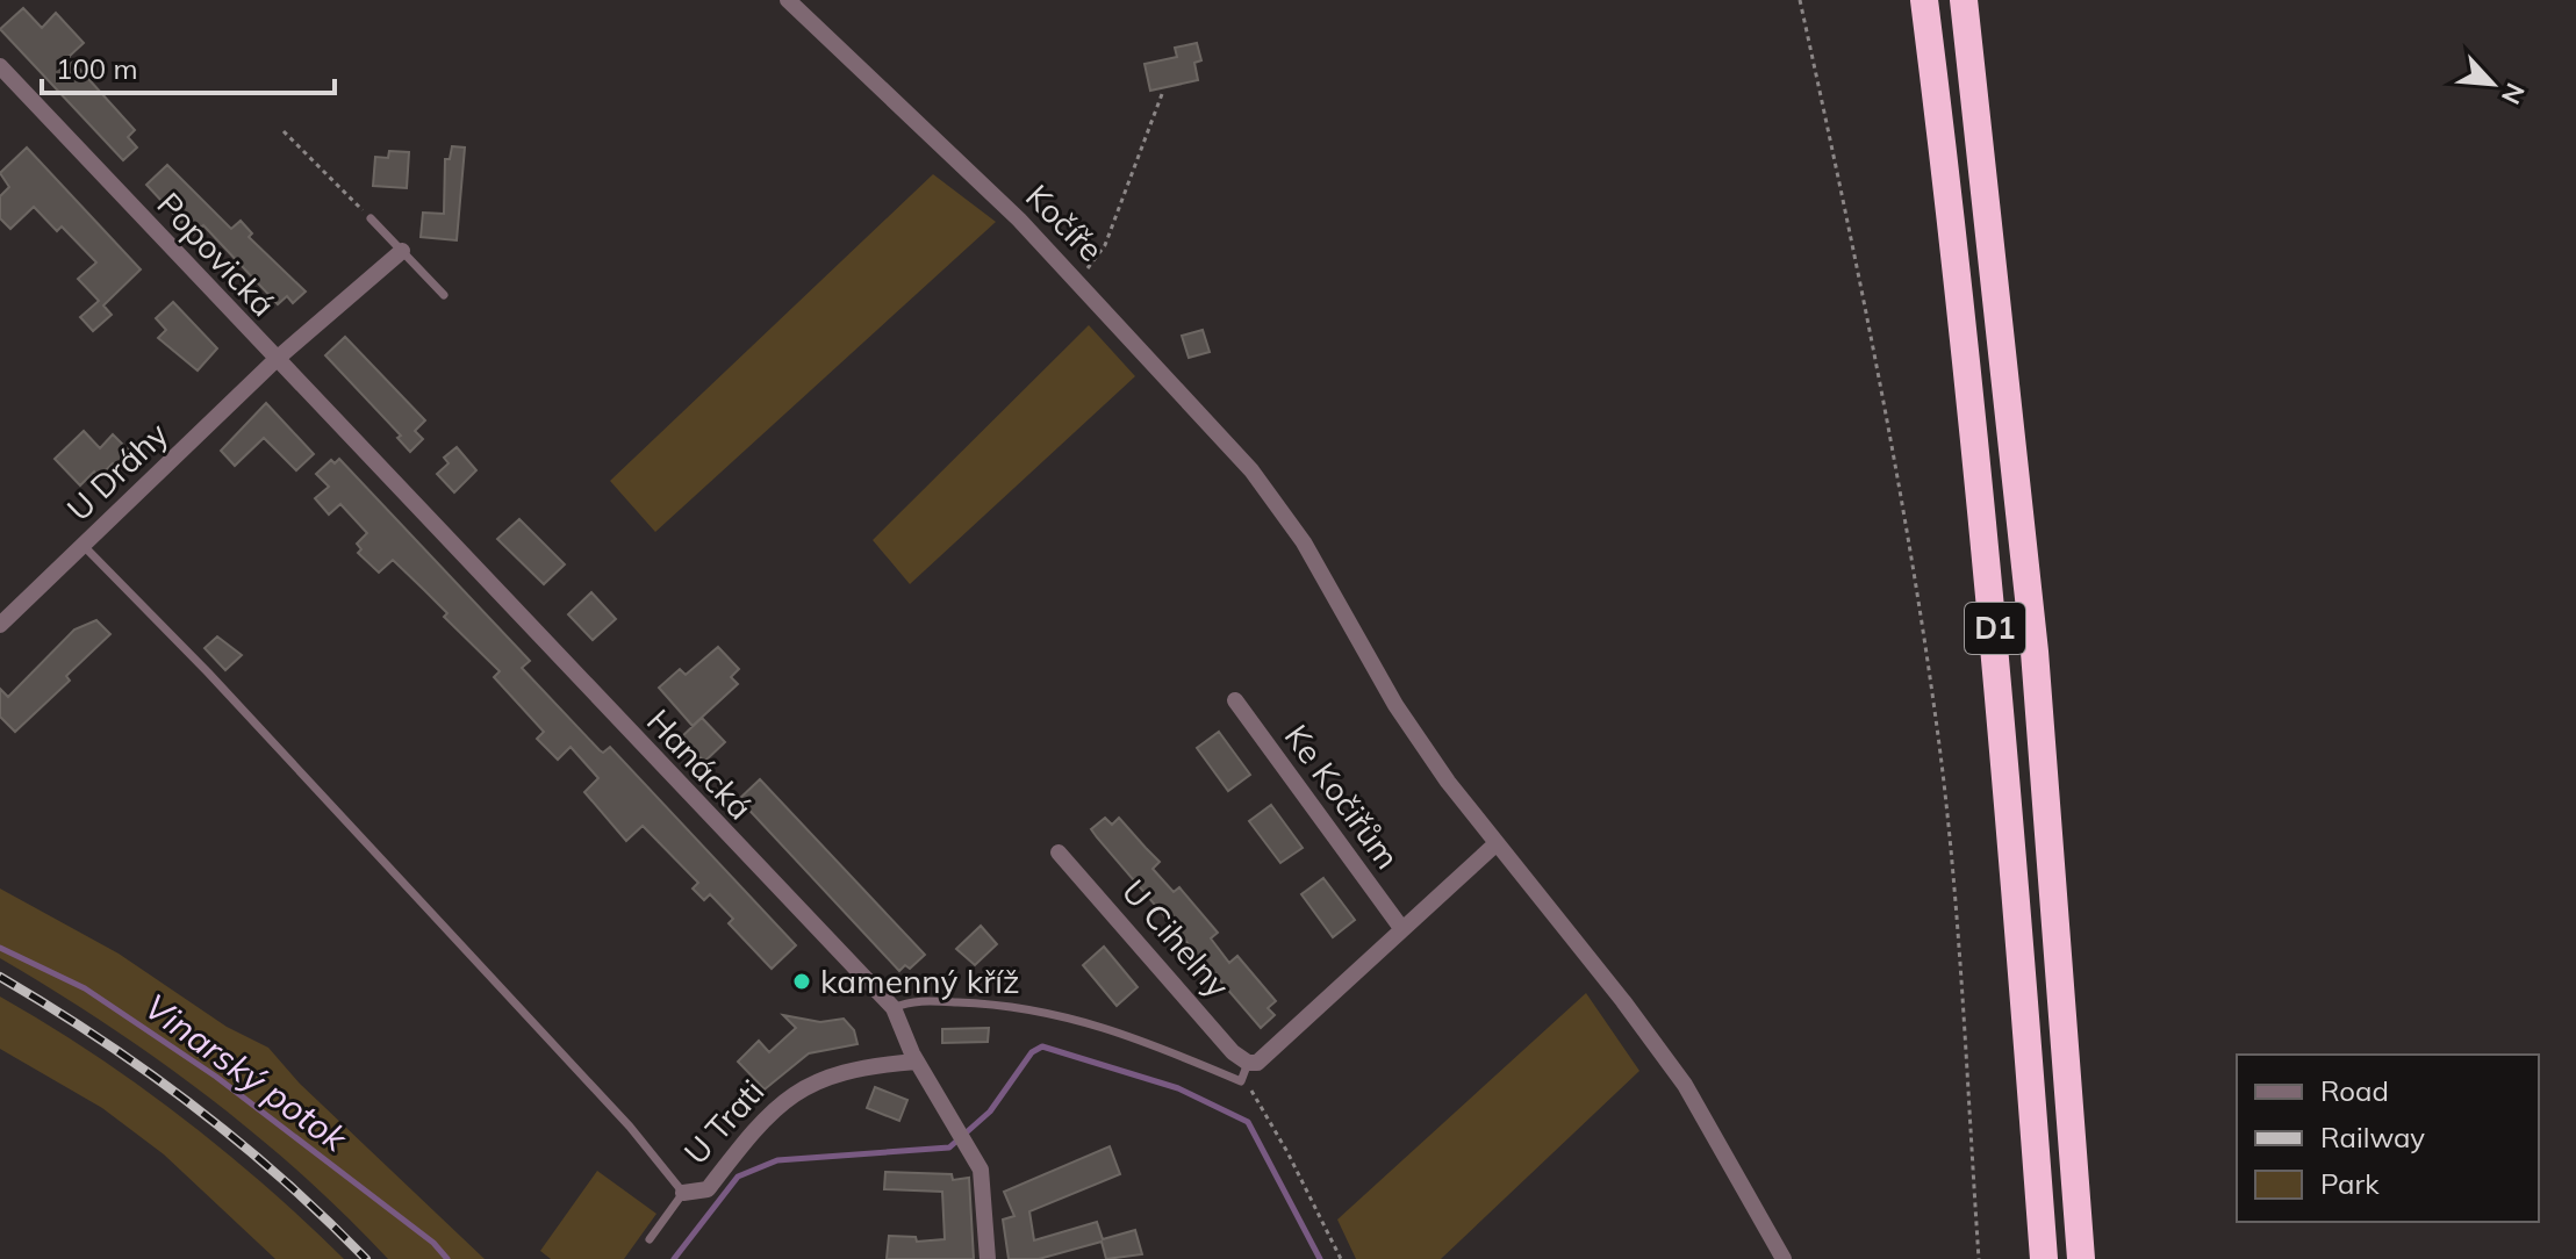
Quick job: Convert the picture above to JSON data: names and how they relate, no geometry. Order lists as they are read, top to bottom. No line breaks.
{"streets":{"highway":["D1"],"street":["Kočíře","Popovická","U Dráhy","Hanácká","Ke Kočiřům","U Cihelny","U Trati"]},"crossings":[["Popovická","U Dráhy"],["Popovická","Hanácká"],["U Dráhy","Hanácká"],["Hanácká","U Trati"]],"water":["Vinarský potok"],"places":["kamenný kříž"],"legend":["Road","Railway","Park"],"scale_bar":"100 m","north":"bottom right"}
